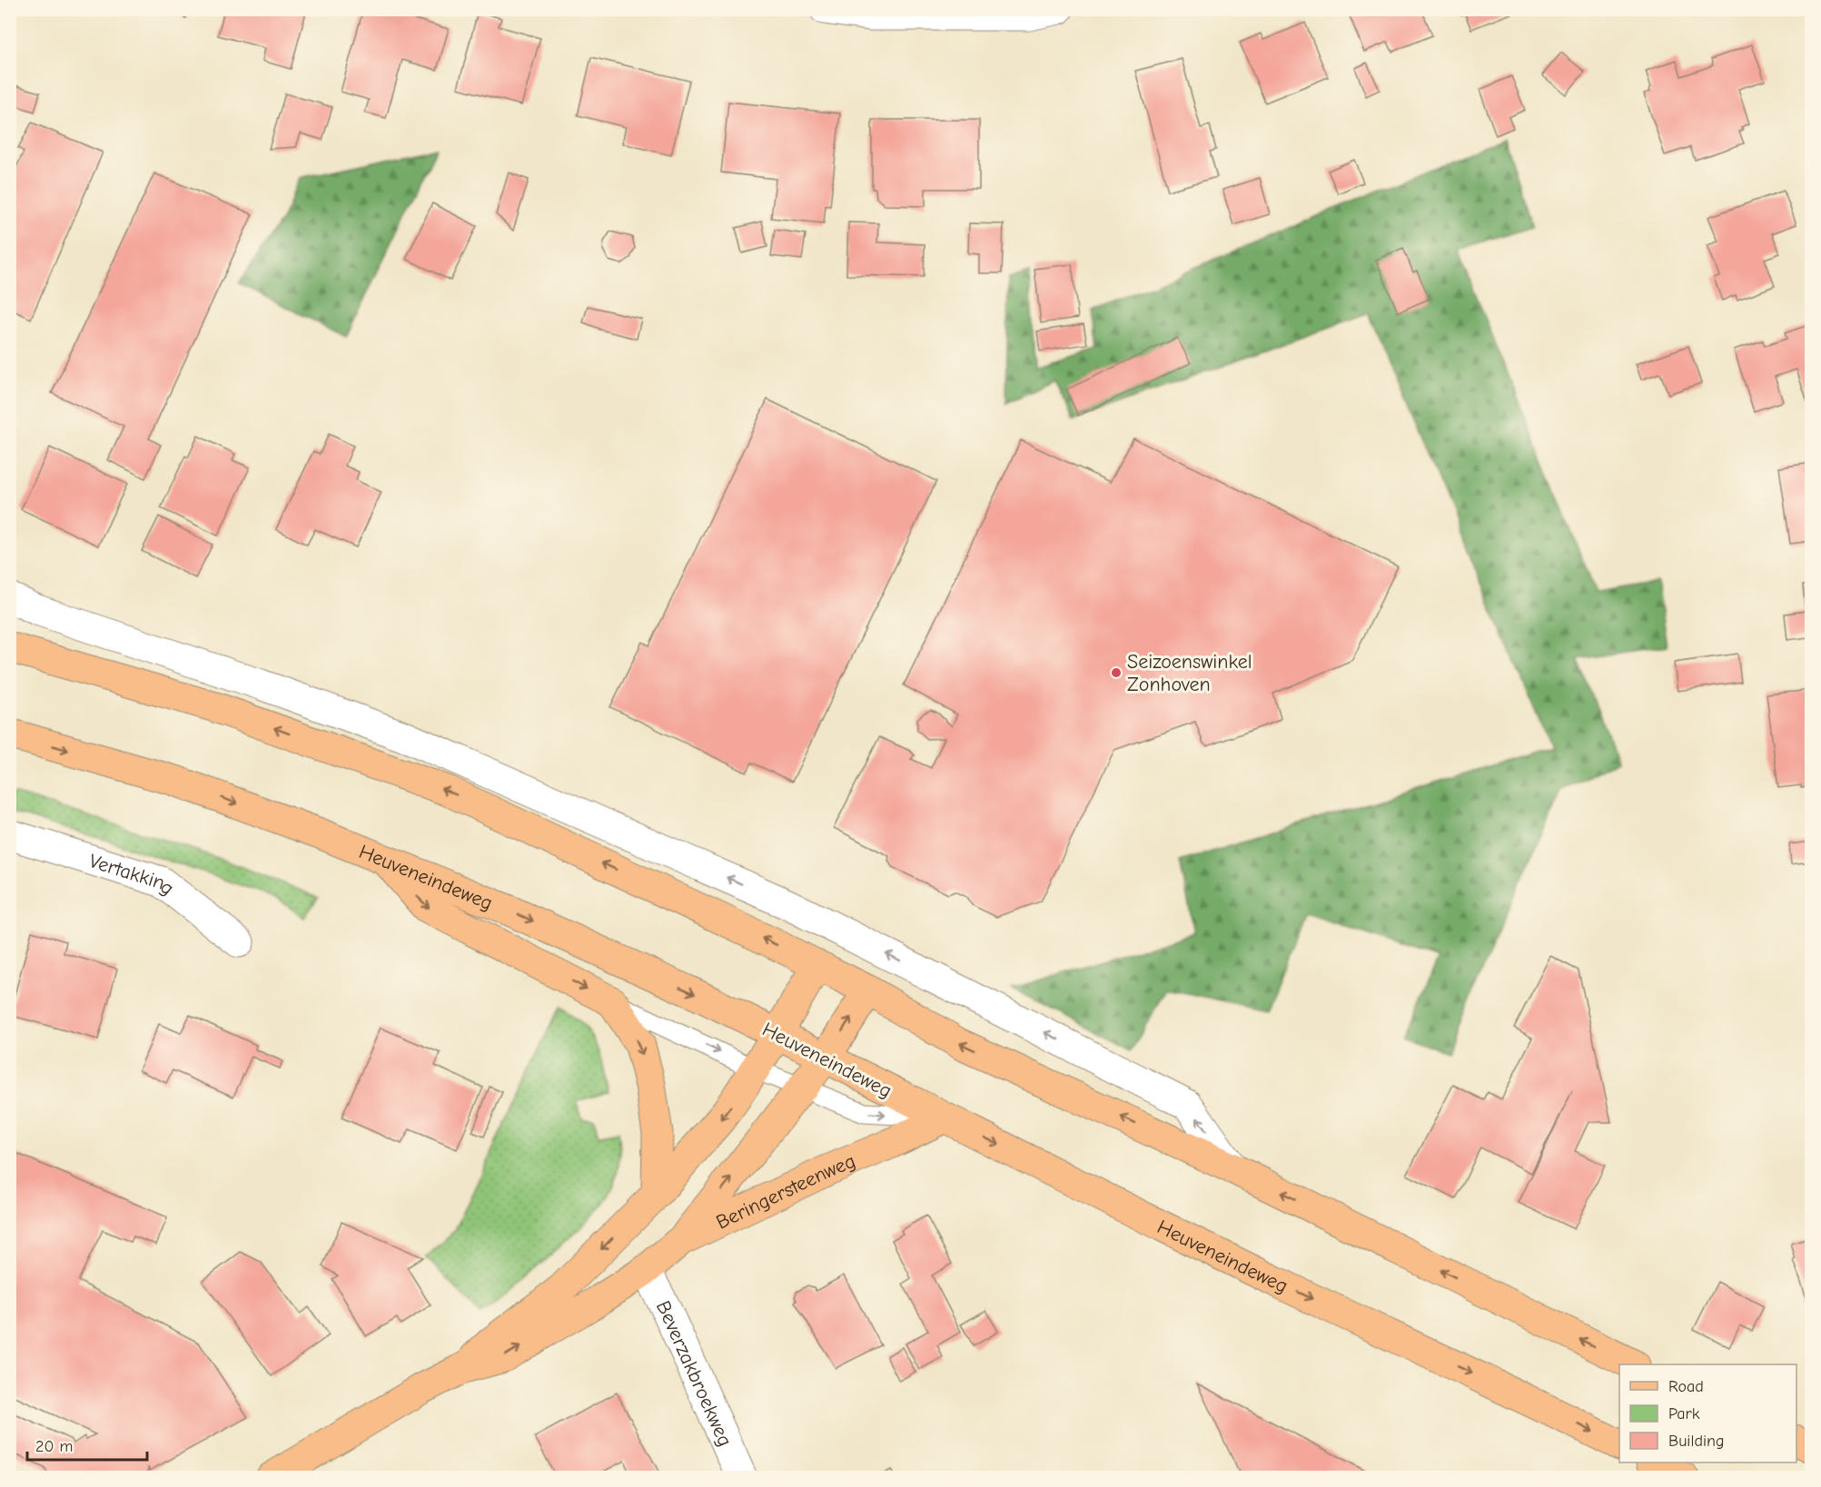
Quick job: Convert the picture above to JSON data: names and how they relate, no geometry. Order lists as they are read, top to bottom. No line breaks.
{"streets":{"main road":["Heuveneindeweg","Beringersteenweg"],"street":["Vertakking","Beverzakbroekweg"]},"crossings":[["Heuveneindeweg","Beringersteenweg"],["Beringersteenweg","Beverzakbroekweg"]],"places":["Seizoenswinkel Zonhoven"],"legend":["Road","Park","Building"],"scale_bar":"20 m"}
